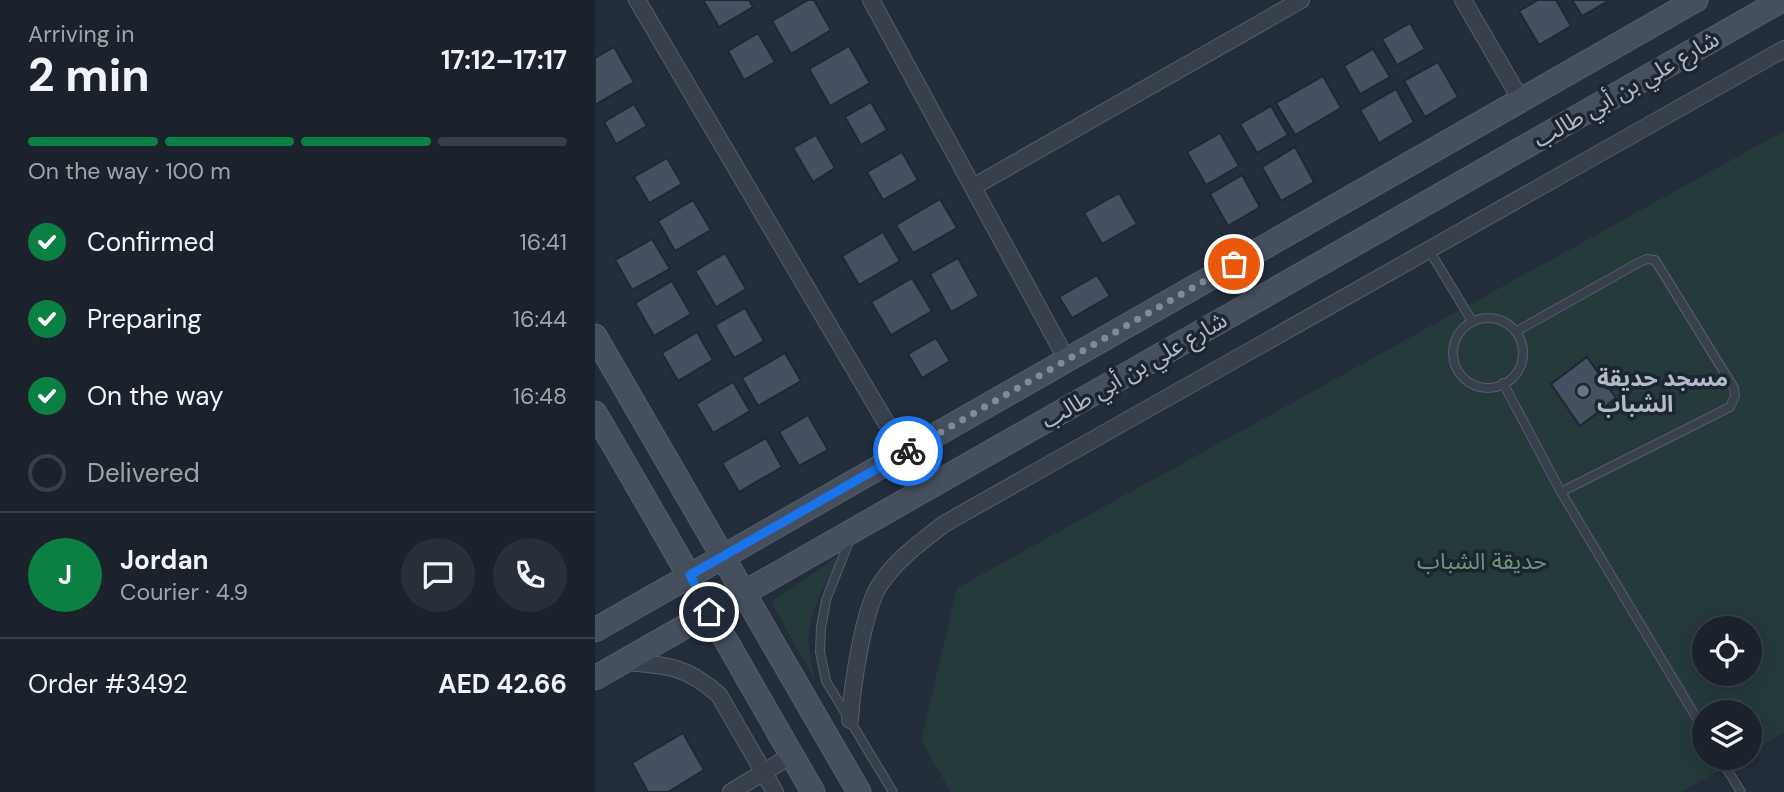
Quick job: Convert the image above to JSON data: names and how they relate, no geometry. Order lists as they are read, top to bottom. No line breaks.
{"streets":{"street":["شارع علي بن أبي طالب"]},"parks":["حديقة الشباب"],"places":["مسجد حديقة الشباب"],"page":{"heading":["2 min","Arriving in","17:12–17:17"],"panel":["Jordan","Courier · 4.9","Order #3492","AED 42.66"],"bar":"On the way · 100 m","list":[["Confirmed","16:41"],["Preparing","16:44"],["On the way","16:48"],"Delivered"],"round":"J"}}
